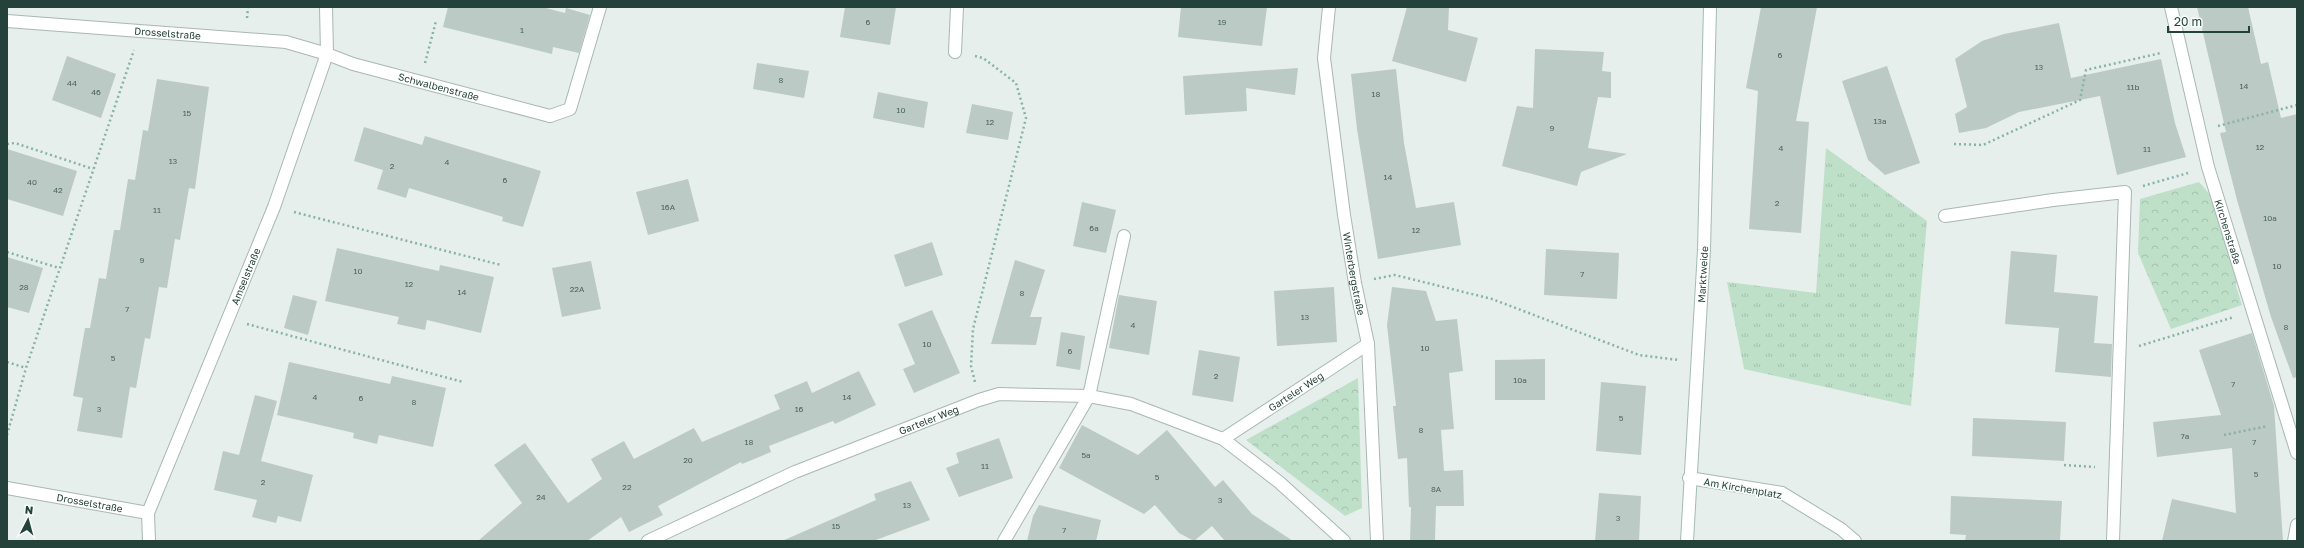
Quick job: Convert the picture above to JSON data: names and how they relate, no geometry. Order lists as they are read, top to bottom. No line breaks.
{"streets":{"street":["Drosselstraße","Schwalbenstraße","Kirchenstraße","Winterbergstraße","Marktweide","Amselstraße","Garteler Weg","Am Kirchenplatz"]},"crossings":[["Drosselstraße","Schwalbenstraße"],["Drosselstraße","Amselstraße"],["Schwalbenstraße","Amselstraße"],["Winterbergstraße","Garteler Weg"],["Marktweide","Am Kirchenplatz"]],"house_numbers":["6","19","1","6","13","8","44","14","11b","46","18","10","15","13a","12","9","12","4","11","13","4","2","14","6","40","42","2","16A","11","10a","6a","12","9","10","10","7","12","28","22A","14","8","7","13","4","8","10","10","6","5","2","10a","7","4","14","6","8","3","16","5","8","7a","18","7","5a","20","11","5","5","2","22","8A","24","3","13","3","15","7"],"scale_bar":"20 m","north":"top"}
